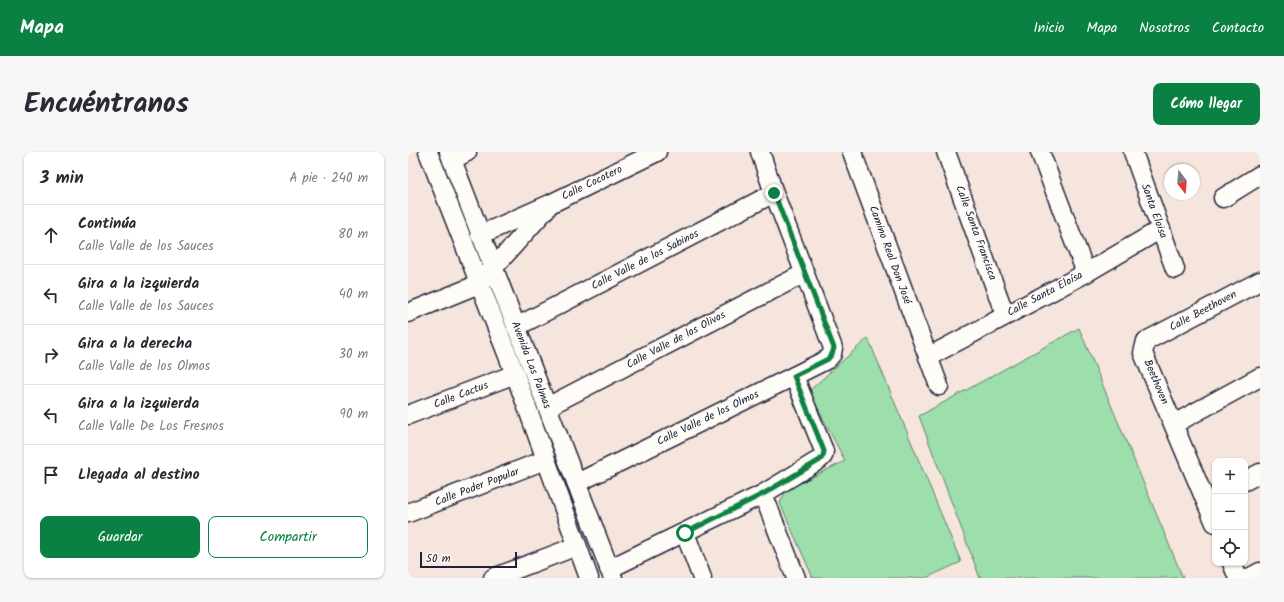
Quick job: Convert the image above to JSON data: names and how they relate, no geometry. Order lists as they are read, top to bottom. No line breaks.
{"streets":{"street":["Calle Cocotero","Santa Eloisa","Calle Santa Francisca","Camino Real Don José","Calle Valle de los Sabinos","Calle Santa Eloísa","Calle Beethoven","Calle Valle de los Olivos","Avenida Las Palmas","Beethoven","Calle Cactus","Calle Valle de los Olmos","Calle Poder Popular"]},"crossings":[["Calle Cocotero","Avenida Las Palmas"],["Santa Eloisa","Calle Santa Eloísa"],["Calle Santa Francisca","Calle Santa Eloísa"],["Camino Real Don José","Calle Santa Eloísa"],["Calle Valle de los Sabinos","Avenida Las Palmas"],["Calle Beethoven","Beethoven"],["Calle Valle de los Olivos","Avenida Las Palmas"],["Calle Valle de los Olivos","Calle Valle de los Olmos"],["Avenida Las Palmas","Calle Cactus"],["Avenida Las Palmas","Calle Valle de los Olmos"],["Avenida Las Palmas","Calle Poder Popular"]],"scale_bar":"50 m","north":"bottom","page":{"header":"Mapa","nav":["Inicio","Mapa","Nosotros","Contacto"],"title":"Encuéntranos","buttons":["Cómo llegar",["Guardar","Compartir"]],"heading":["3 min","A pie · 240 m"],"list":[["Continúa","Calle Valle de los Sauces","80 m"],["Gira a la izquierda","Calle Valle de los Sauces","40 m"],["Gira a la derecha","Calle Valle de los Olmos","30 m"],["Gira a la izquierda","Calle Valle De Los Fresnos","90 m"],"Llegada al destino"],"map_buttons":["+","−"],"scale":"50 m"}}
